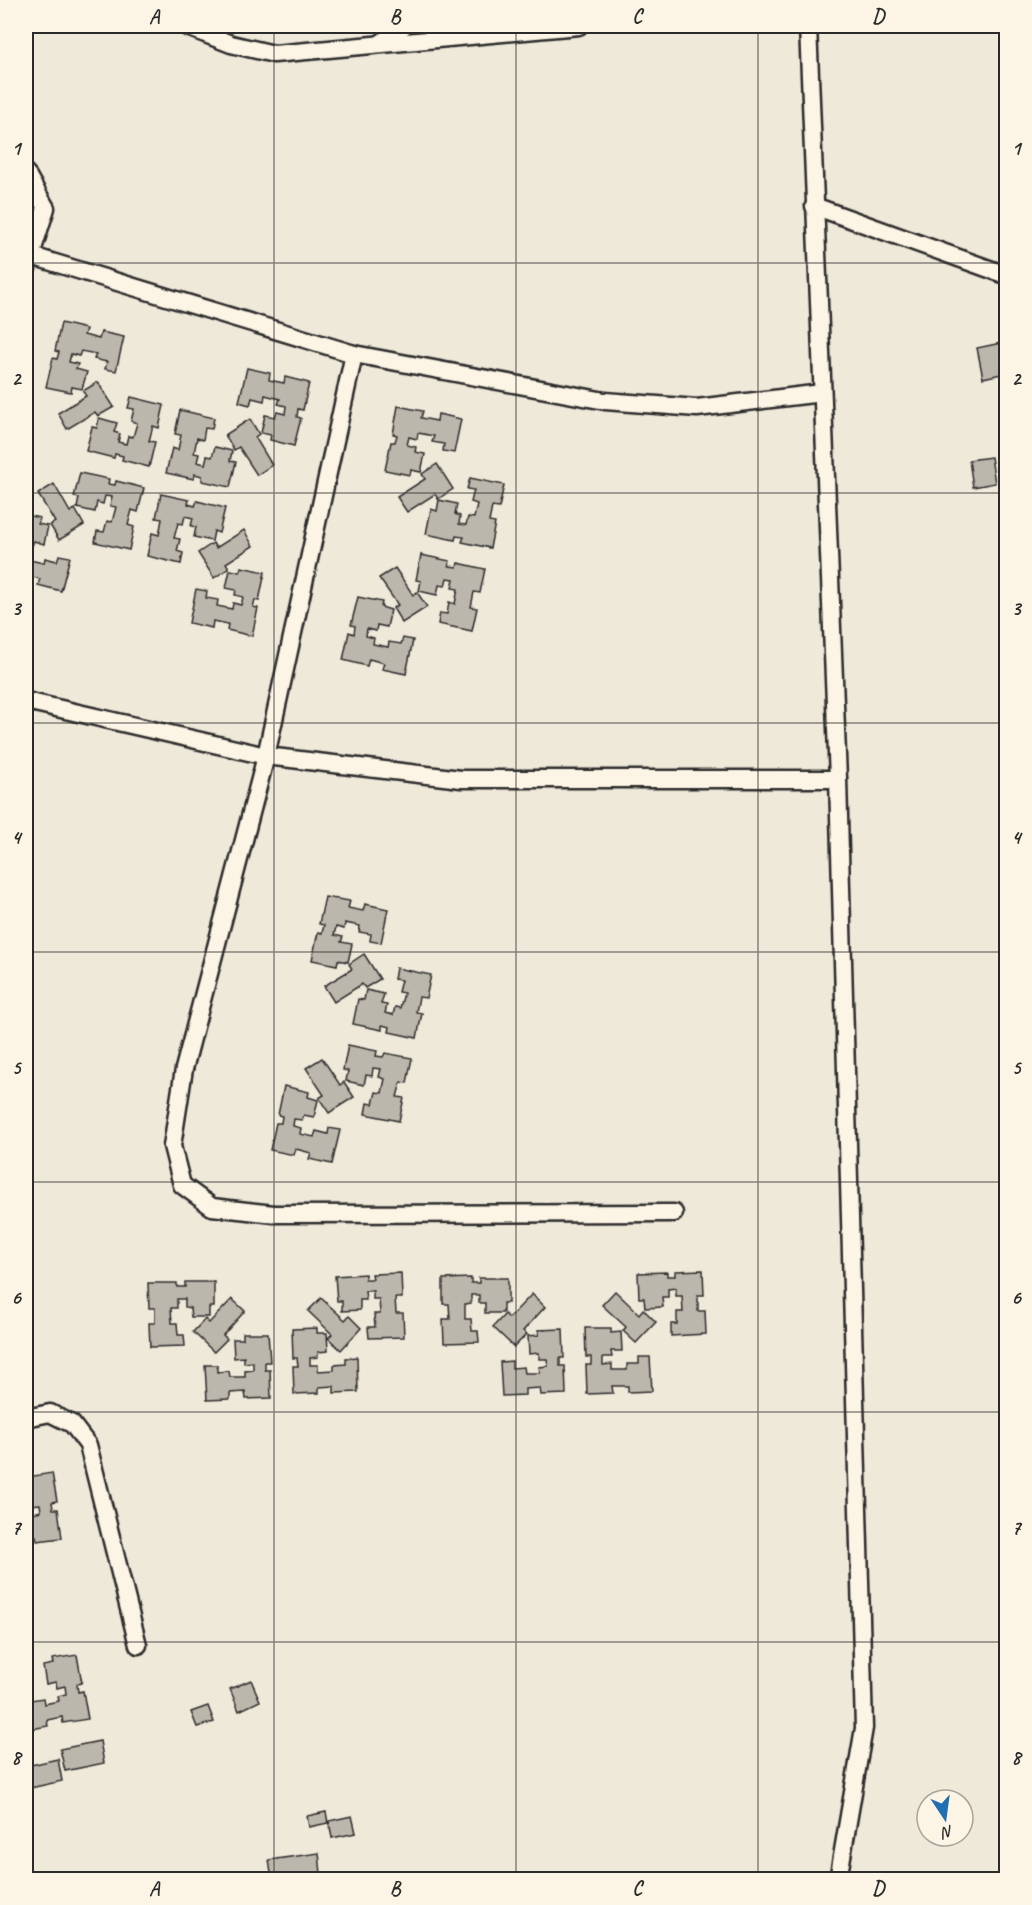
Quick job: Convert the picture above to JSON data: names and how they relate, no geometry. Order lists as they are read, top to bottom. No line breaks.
{"north":"bottom","grid":{"columns":["A","B","C","D"],"rows":["1","2","3","4","5","6","7","8"]}}
